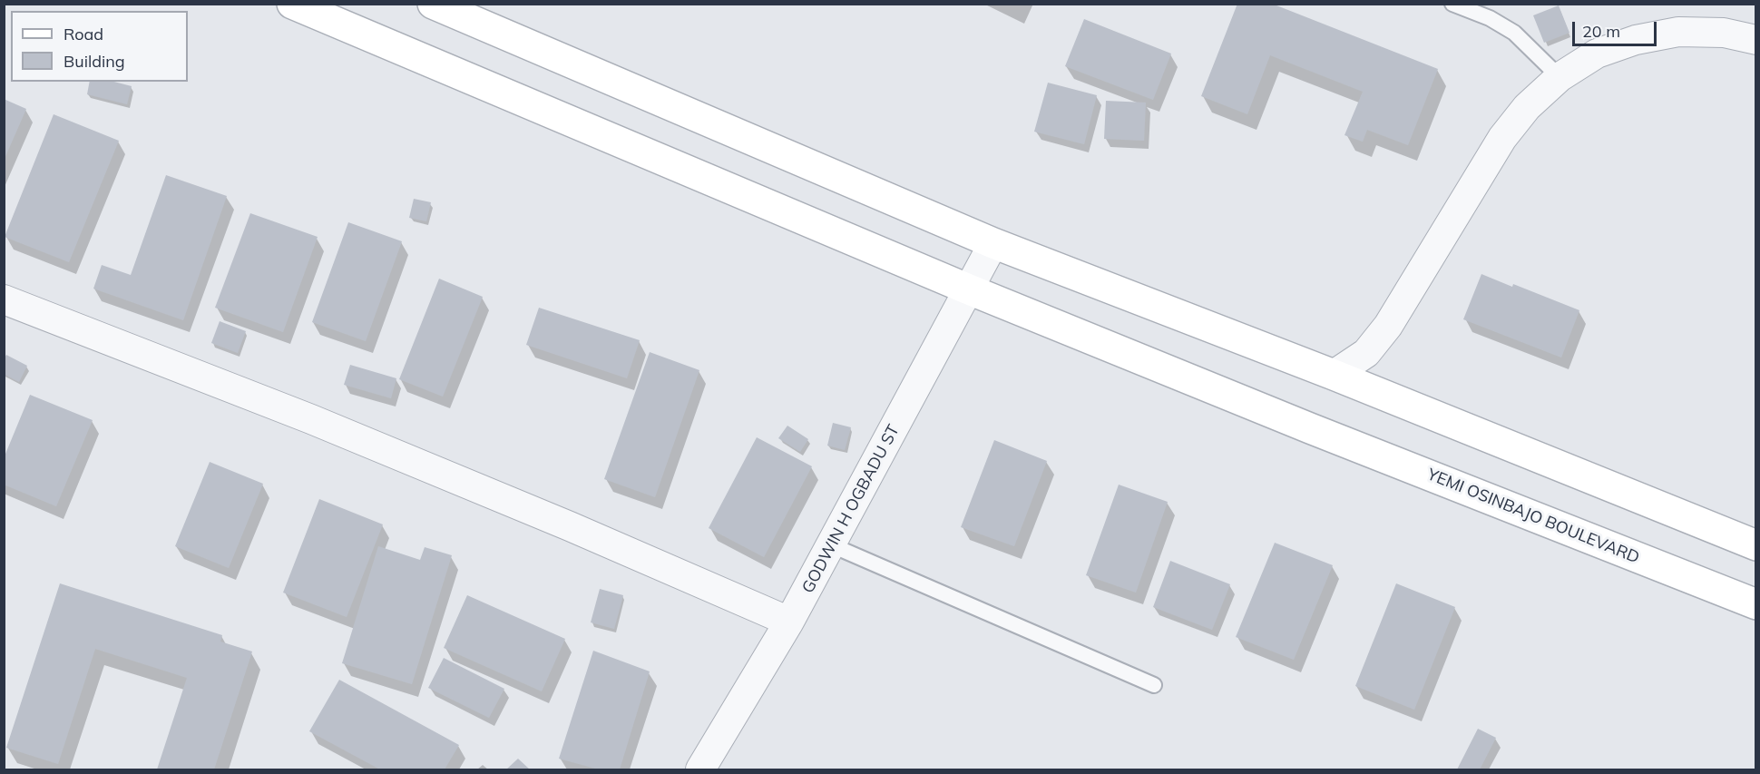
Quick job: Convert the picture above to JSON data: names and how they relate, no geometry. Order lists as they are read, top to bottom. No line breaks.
{"streets":{"main road":["YEMI OSINBAJO BOULEVARD"],"street":["GODWIN H OGBADU ST"]},"crossings":[["GODWIN H OGBADU ST","YEMI OSINBAJO BOULEVARD"]],"legend":["Road","Building"],"scale_bar":"20 m"}
